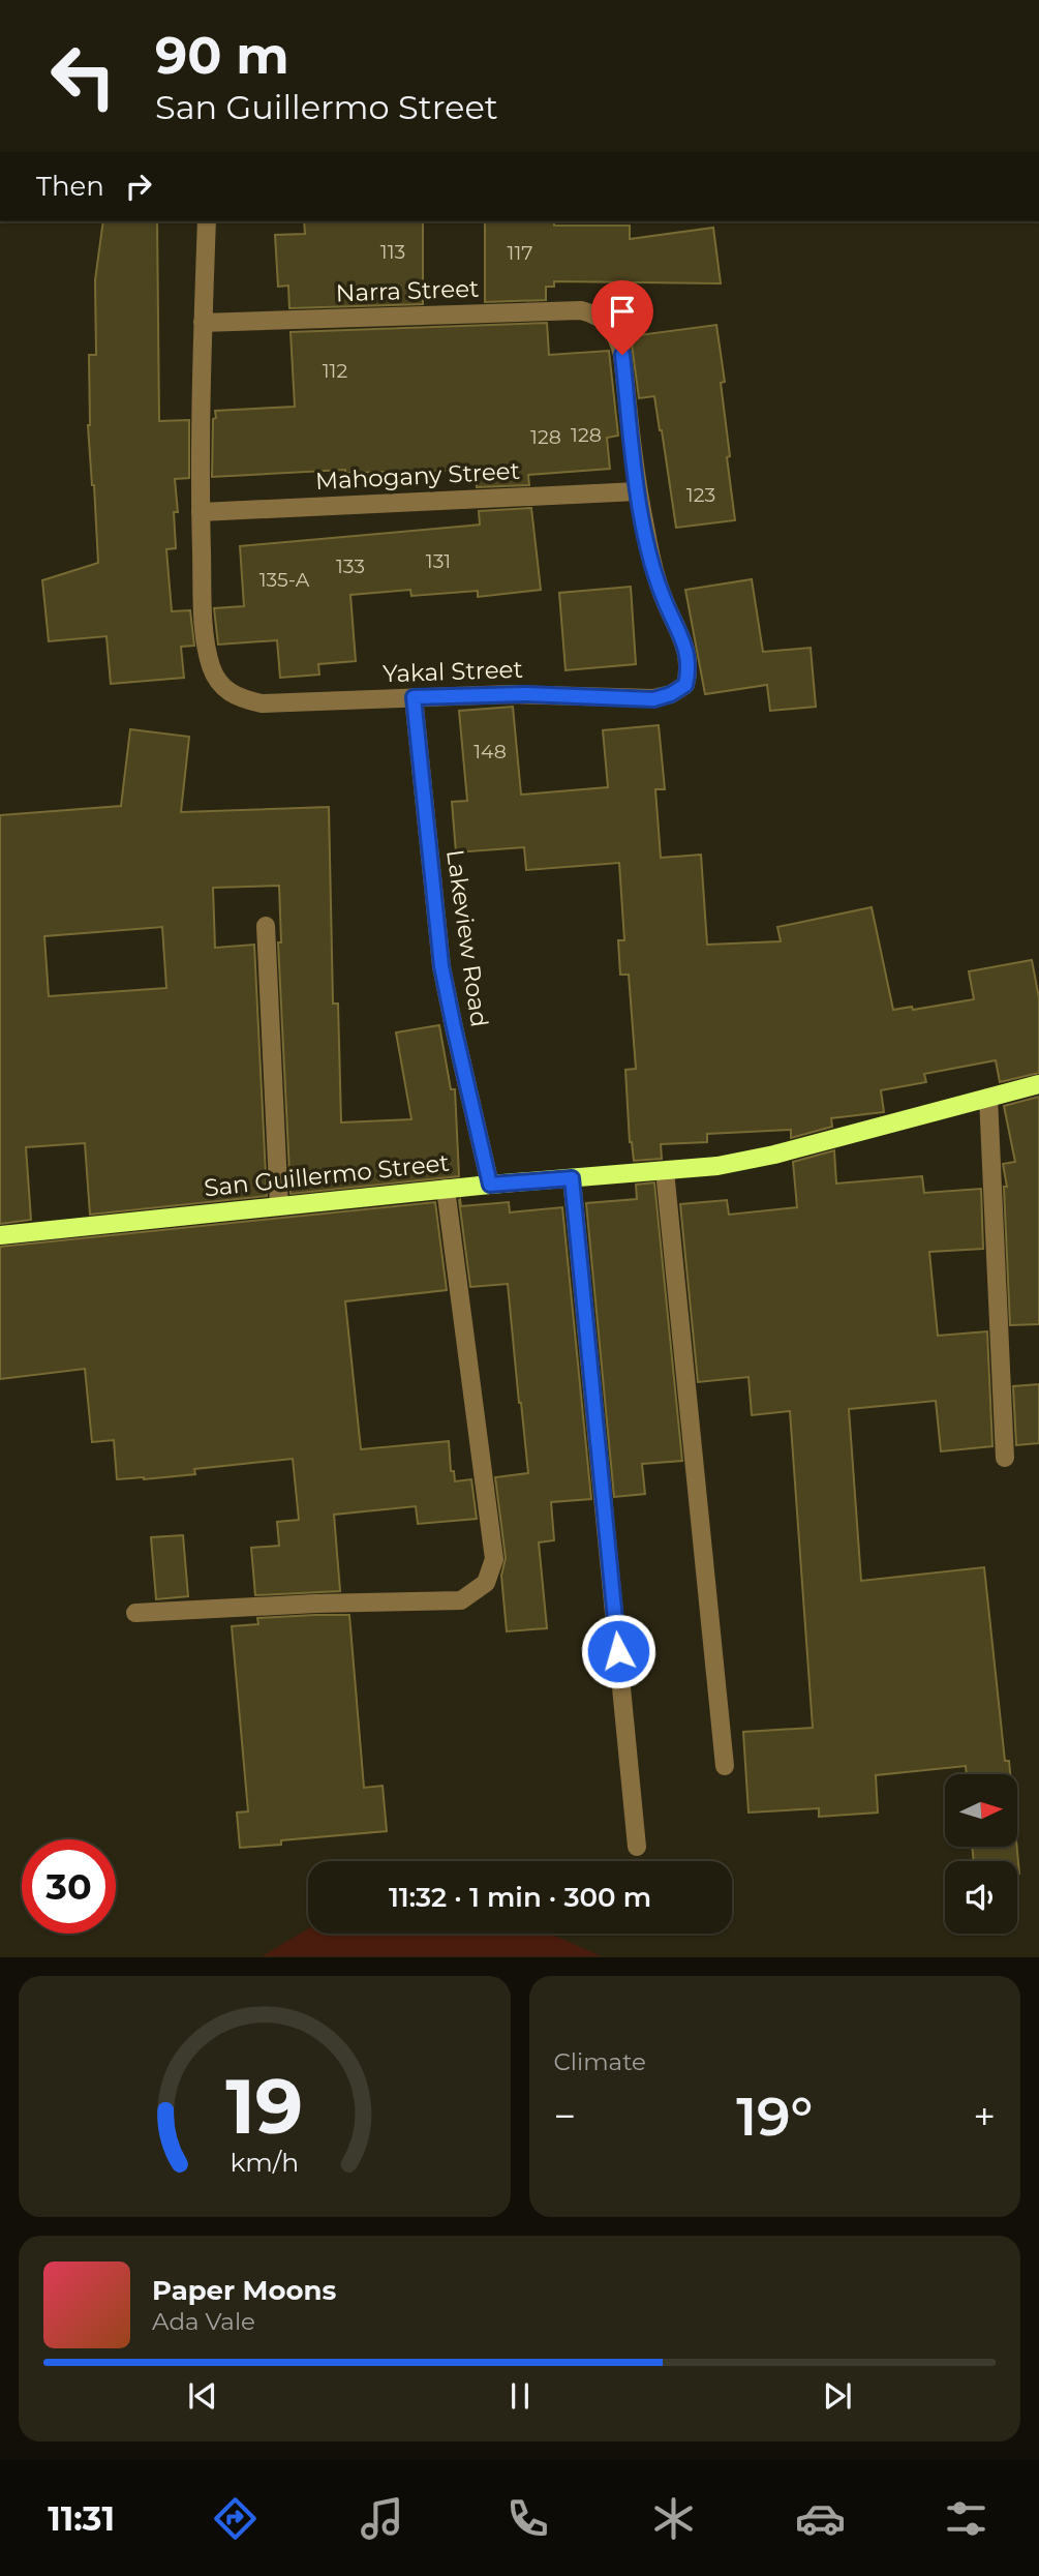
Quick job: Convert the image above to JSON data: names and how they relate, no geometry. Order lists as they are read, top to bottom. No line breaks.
{"streets":{"main road":["San Guillermo Street"],"street":["Narra Street","Mahogany Street","Yakal Street","Lakeview Road"]},"crossings":[["Narra Street","Mahogany Street"],["Narra Street","Yakal Street"],["Mahogany Street","Yakal Street"],["Yakal Street","Lakeview Road"],["Lakeview Road","San Guillermo Street"]],"house_numbers":["113","117","112","128","128","123","131","133","135-A","148"],"north":"right","page":{"turn":["90 m","San Guillermo Street"],"then":"Then","limit":"30","trip":"11:32 · 1 min · 300 m","tile":"Climate","heat":["−","19°","+"],"song":["Paper Moons","Ada Vale"],"tabs":"11:31","gauge":["19","km/h"]}}
